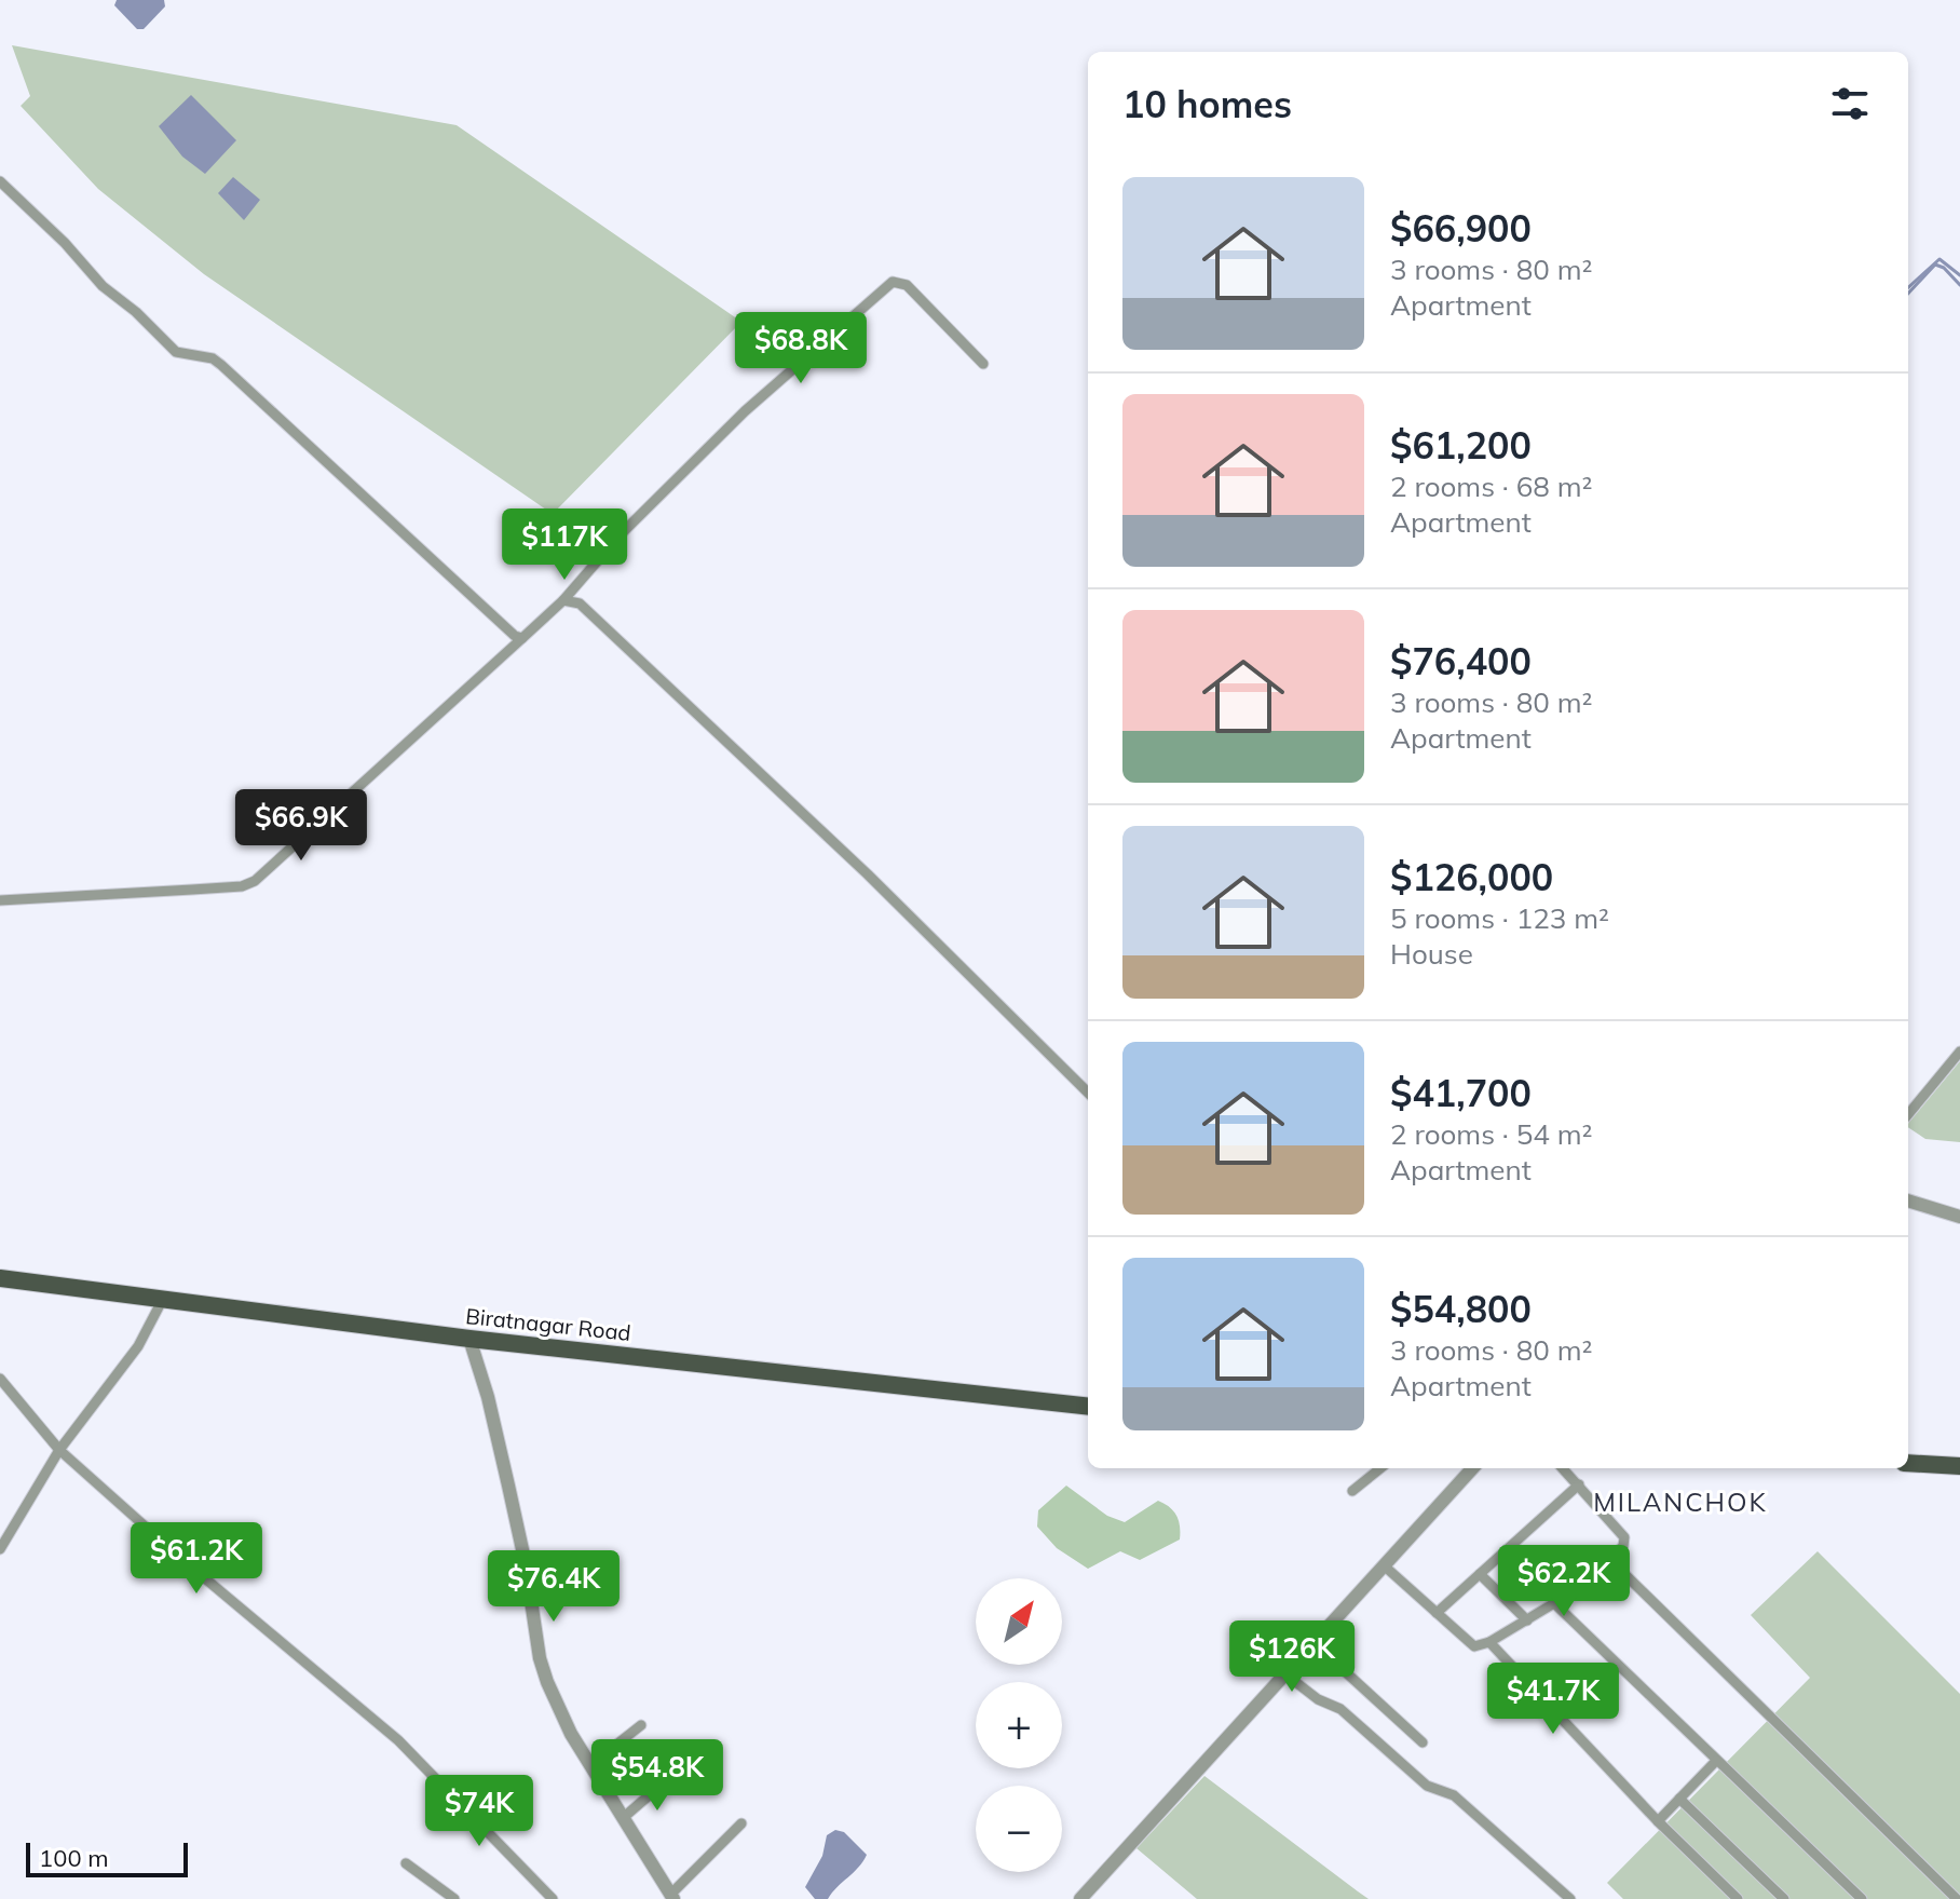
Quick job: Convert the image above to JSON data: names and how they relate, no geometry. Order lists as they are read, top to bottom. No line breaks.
{"streets":{"main road":["Biratnagar Road"]},"districts":["MILANCHOK"],"scale_bar":"100 m","north":"top right","page":{"heading":"10 homes","list":[{"name":"$66,900","note":"3 rooms · 80 m² · Apartment"},{"name":"$61,200","note":"2 rooms · 68 m² · Apartment"},{"name":"$76,400","note":"3 rooms · 80 m² · Apartment"},{"name":"$126,000","note":"5 rooms · 123 m² · House"},{"name":"$41,700","note":"2 rooms · 54 m² · Apartment"},{"name":"$54,800","note":"3 rooms · 80 m² · Apartment"}],"price":["$68.8K","$117K","$66.9K","$61.2K","$62.2K","$76.4K","$126K","$41.7K","$54.8K","$74K"],"map_buttons":["+","−"],"scale":"100 m"}}
